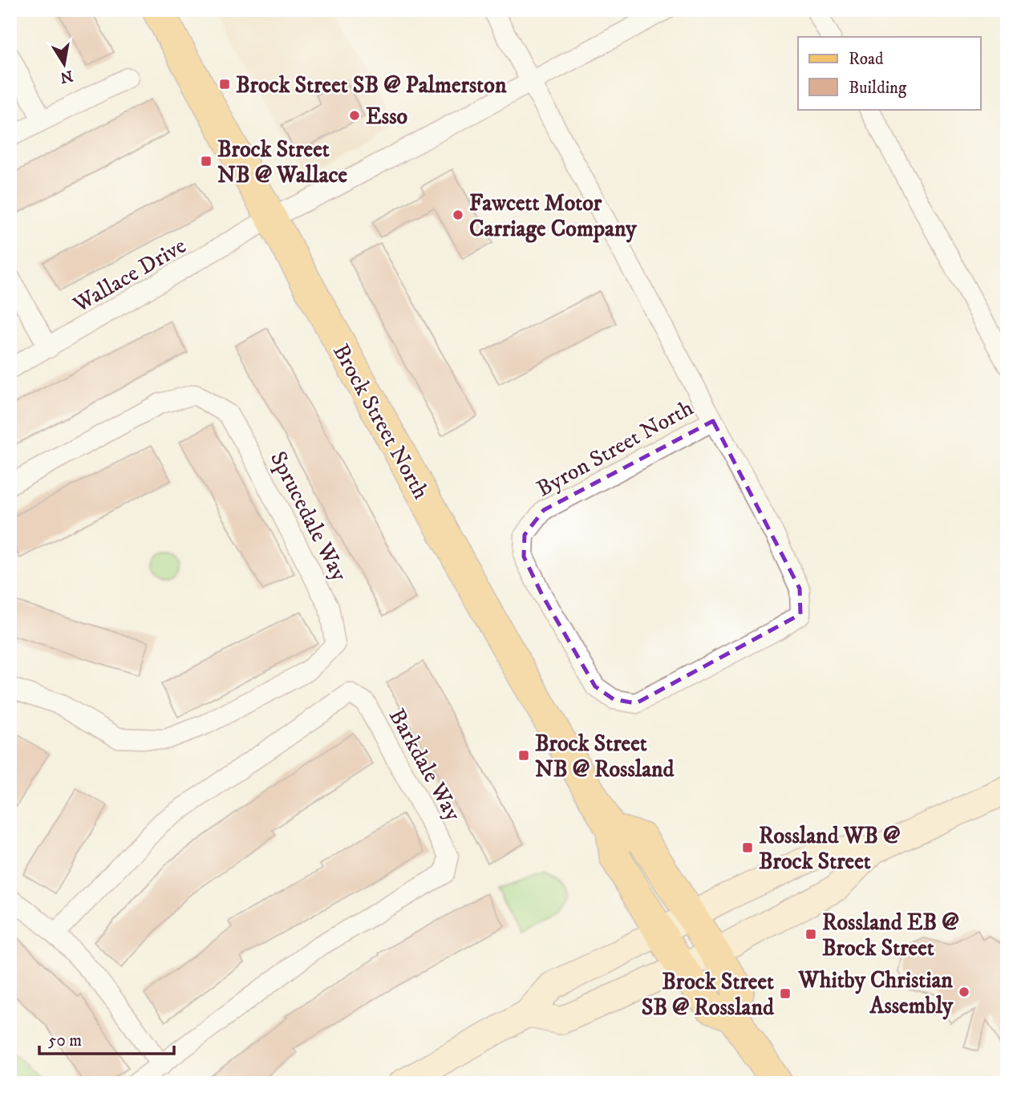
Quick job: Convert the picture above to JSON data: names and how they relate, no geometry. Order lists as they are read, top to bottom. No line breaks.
{"streets":{"main road":["Brock Street North"],"street":["Wallace Drive","Byron Street North","Sprucedale Way","Barkdale Way"]},"crossings":[["Wallace Drive","Brock Street North"],["Wallace Drive","Byron Street North"]],"places":{"transit":["Brock Street SB @ Palmerston","Brock Street NB @ Wallace","Brock Street NB @ Rossland","Rossland WB @ Brock Street","Rossland EB @ Brock Street","Brock Street SB @ Rossland"],"other":["Esso","Fawcett Motor Carriage Company","Whitby Christian Assembly"]},"legend":["Road","Building"],"scale_bar":"50 m","north":"bottom"}
